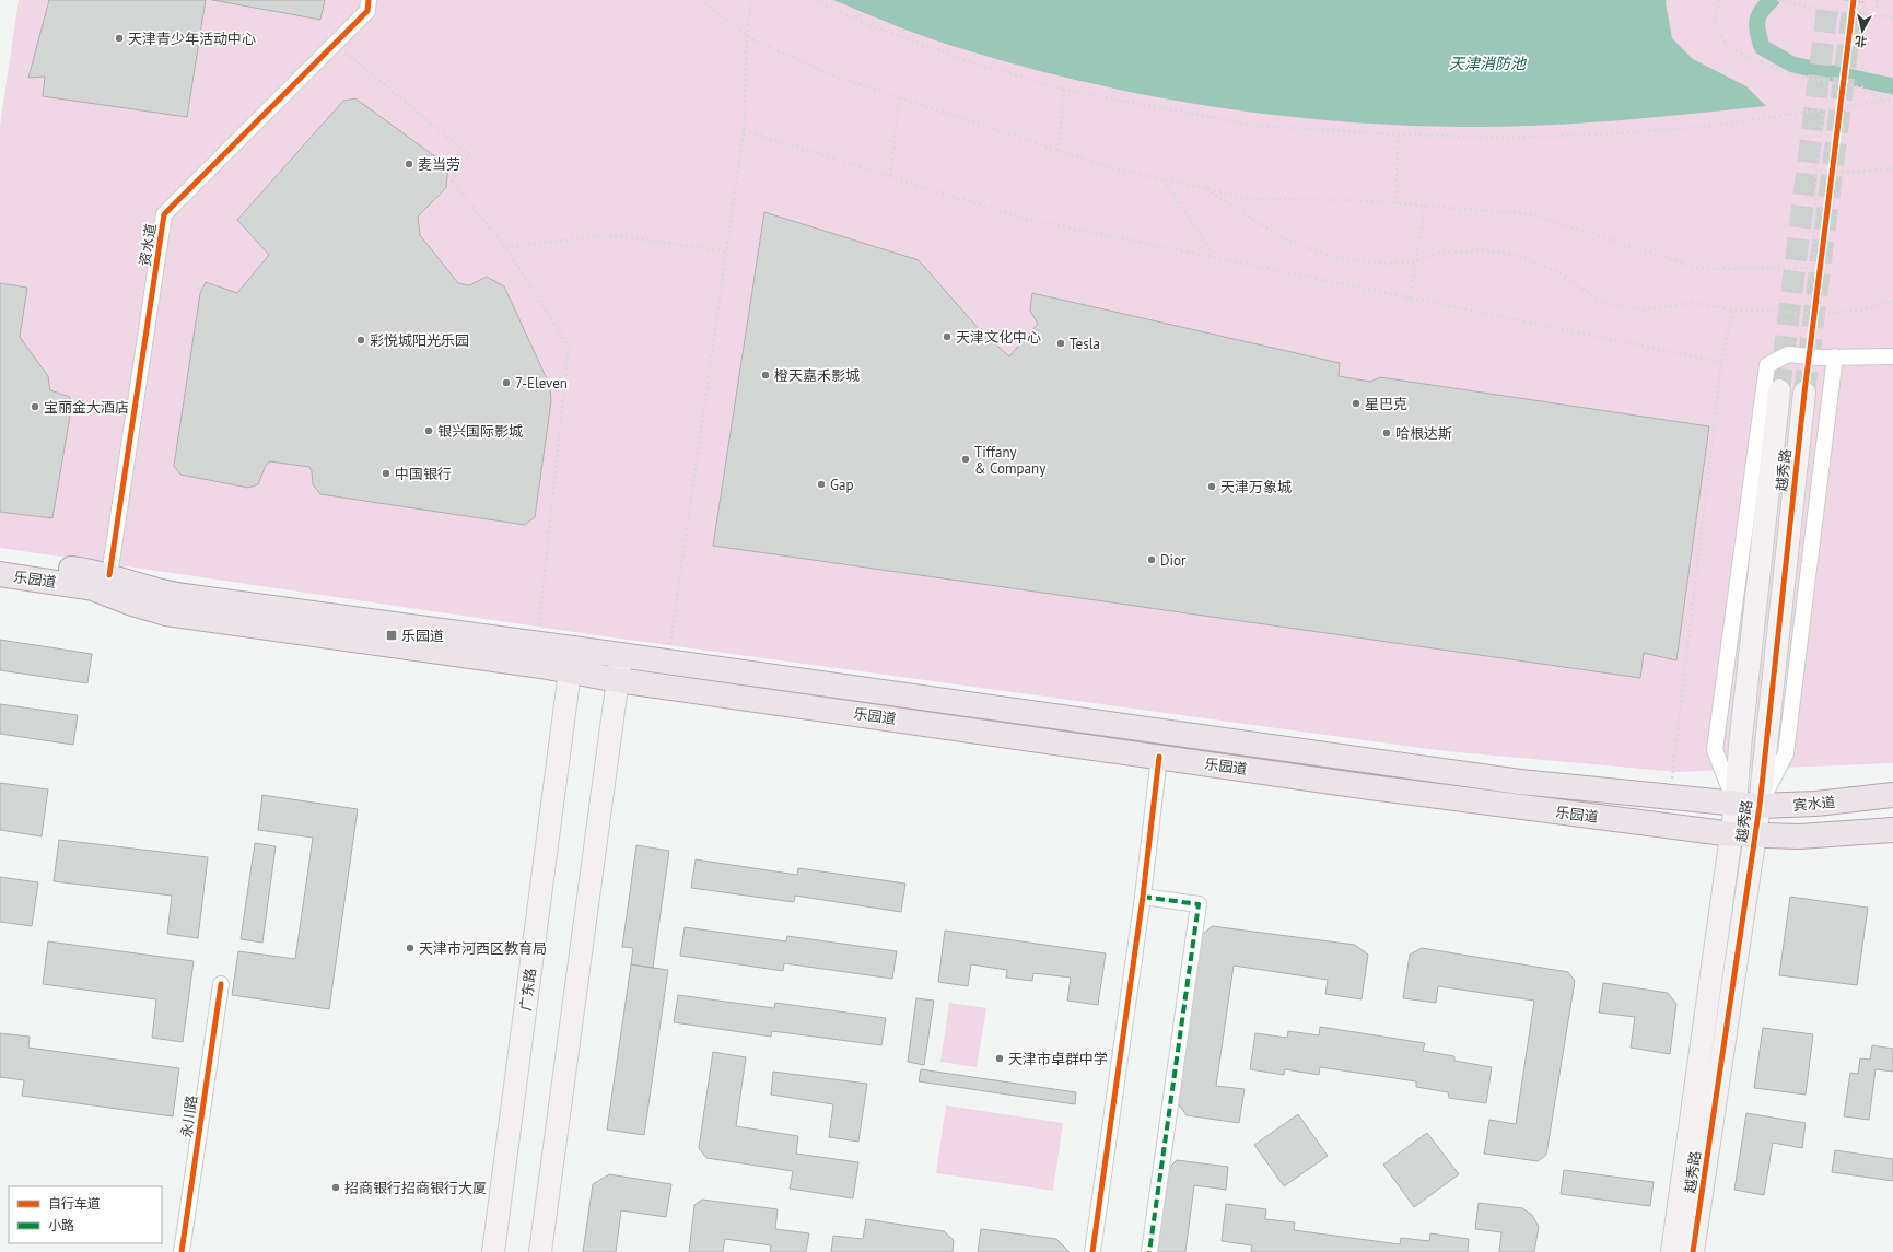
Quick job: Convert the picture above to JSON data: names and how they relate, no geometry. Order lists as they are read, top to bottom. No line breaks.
{"streets":{"main road":["乐园道","宾水道"],"street":["资水道","越秀路","广东路","永川路"]},"crossings":[["资水道","乐园道"],["越秀路","乐园道"],["越秀路","宾水道"],["乐园道","宾水道"],["乐园道","广东路"]],"water":["天津消防池"],"places":{"other":["天津青少年活动中心","麦当劳","天津文化中心","彩悦城阳光乐园","Tesla","橙天嘉禾影城","7-Eleven","星巴克","宝丽金大酒店","银兴国际影城","哈根达斯","Tiffany & Company","中国银行","Gap","天津万象城","Dior","天津市河西区教育局","天津市卓群中学","招商银行招商银行大厦"],"transit":["乐园道"]},"legend":["自行车道","小路"],"north":"bottom"}
